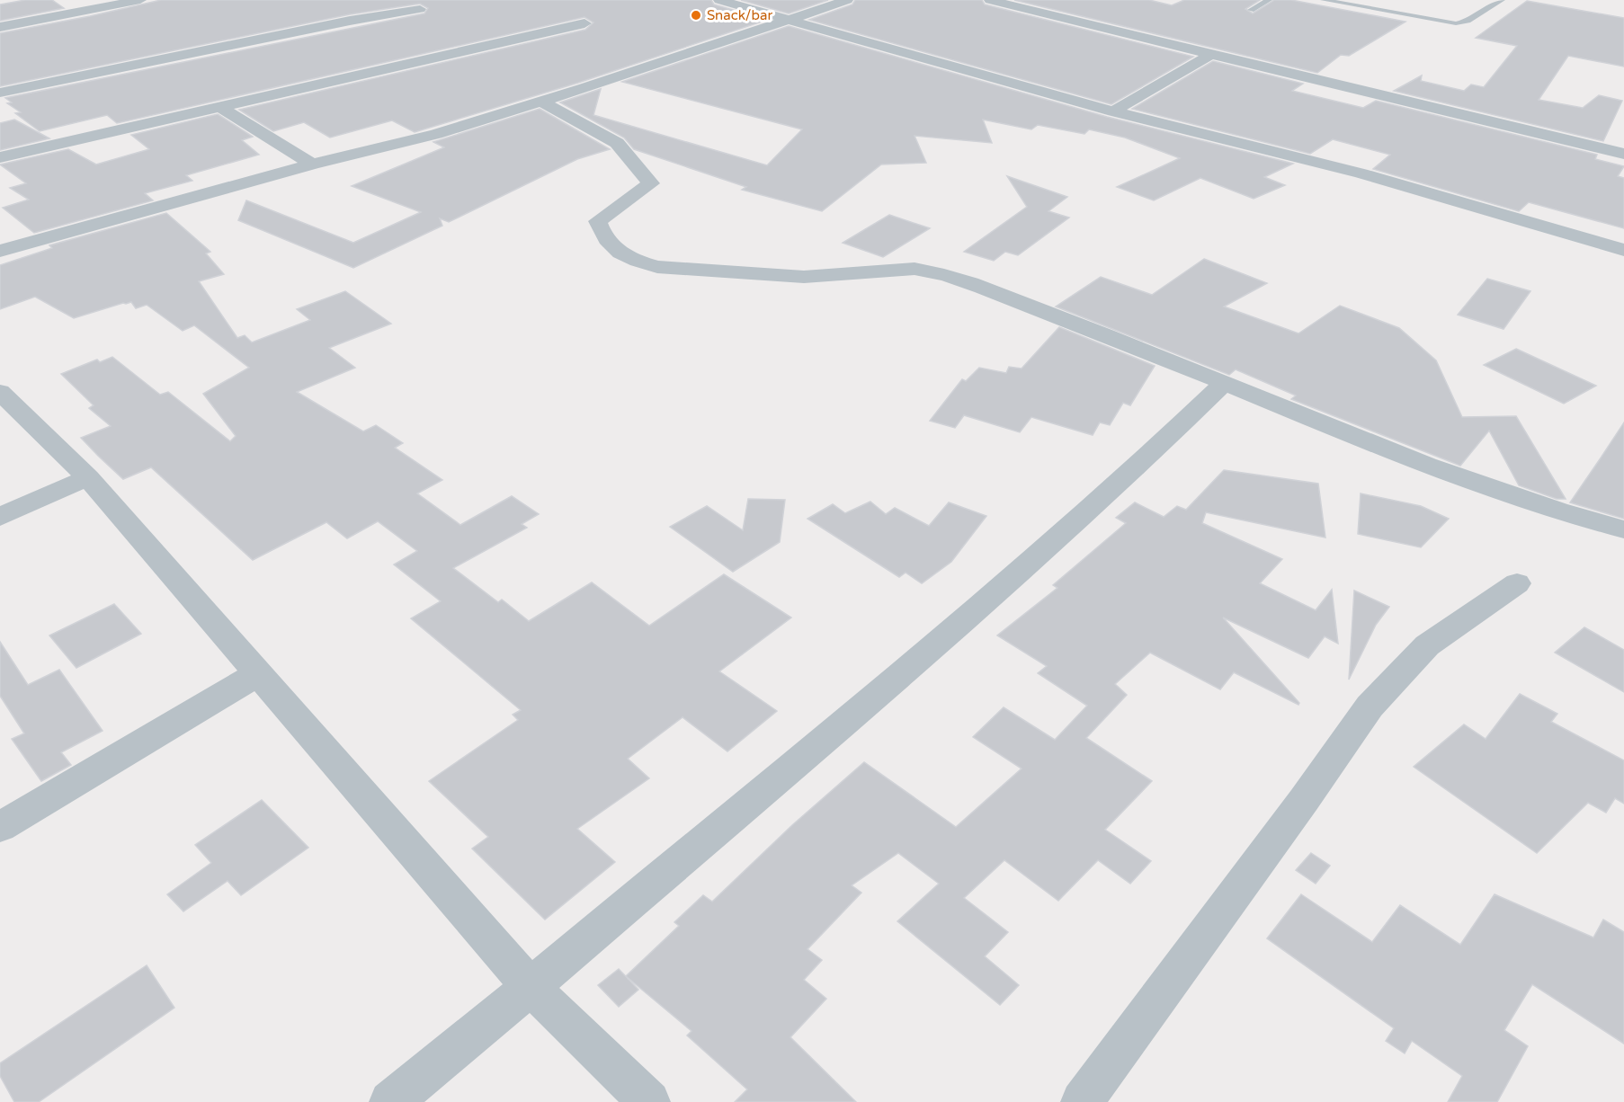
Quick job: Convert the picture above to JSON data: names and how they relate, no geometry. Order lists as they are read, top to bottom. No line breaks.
{"places":["Snack/bar"]}
